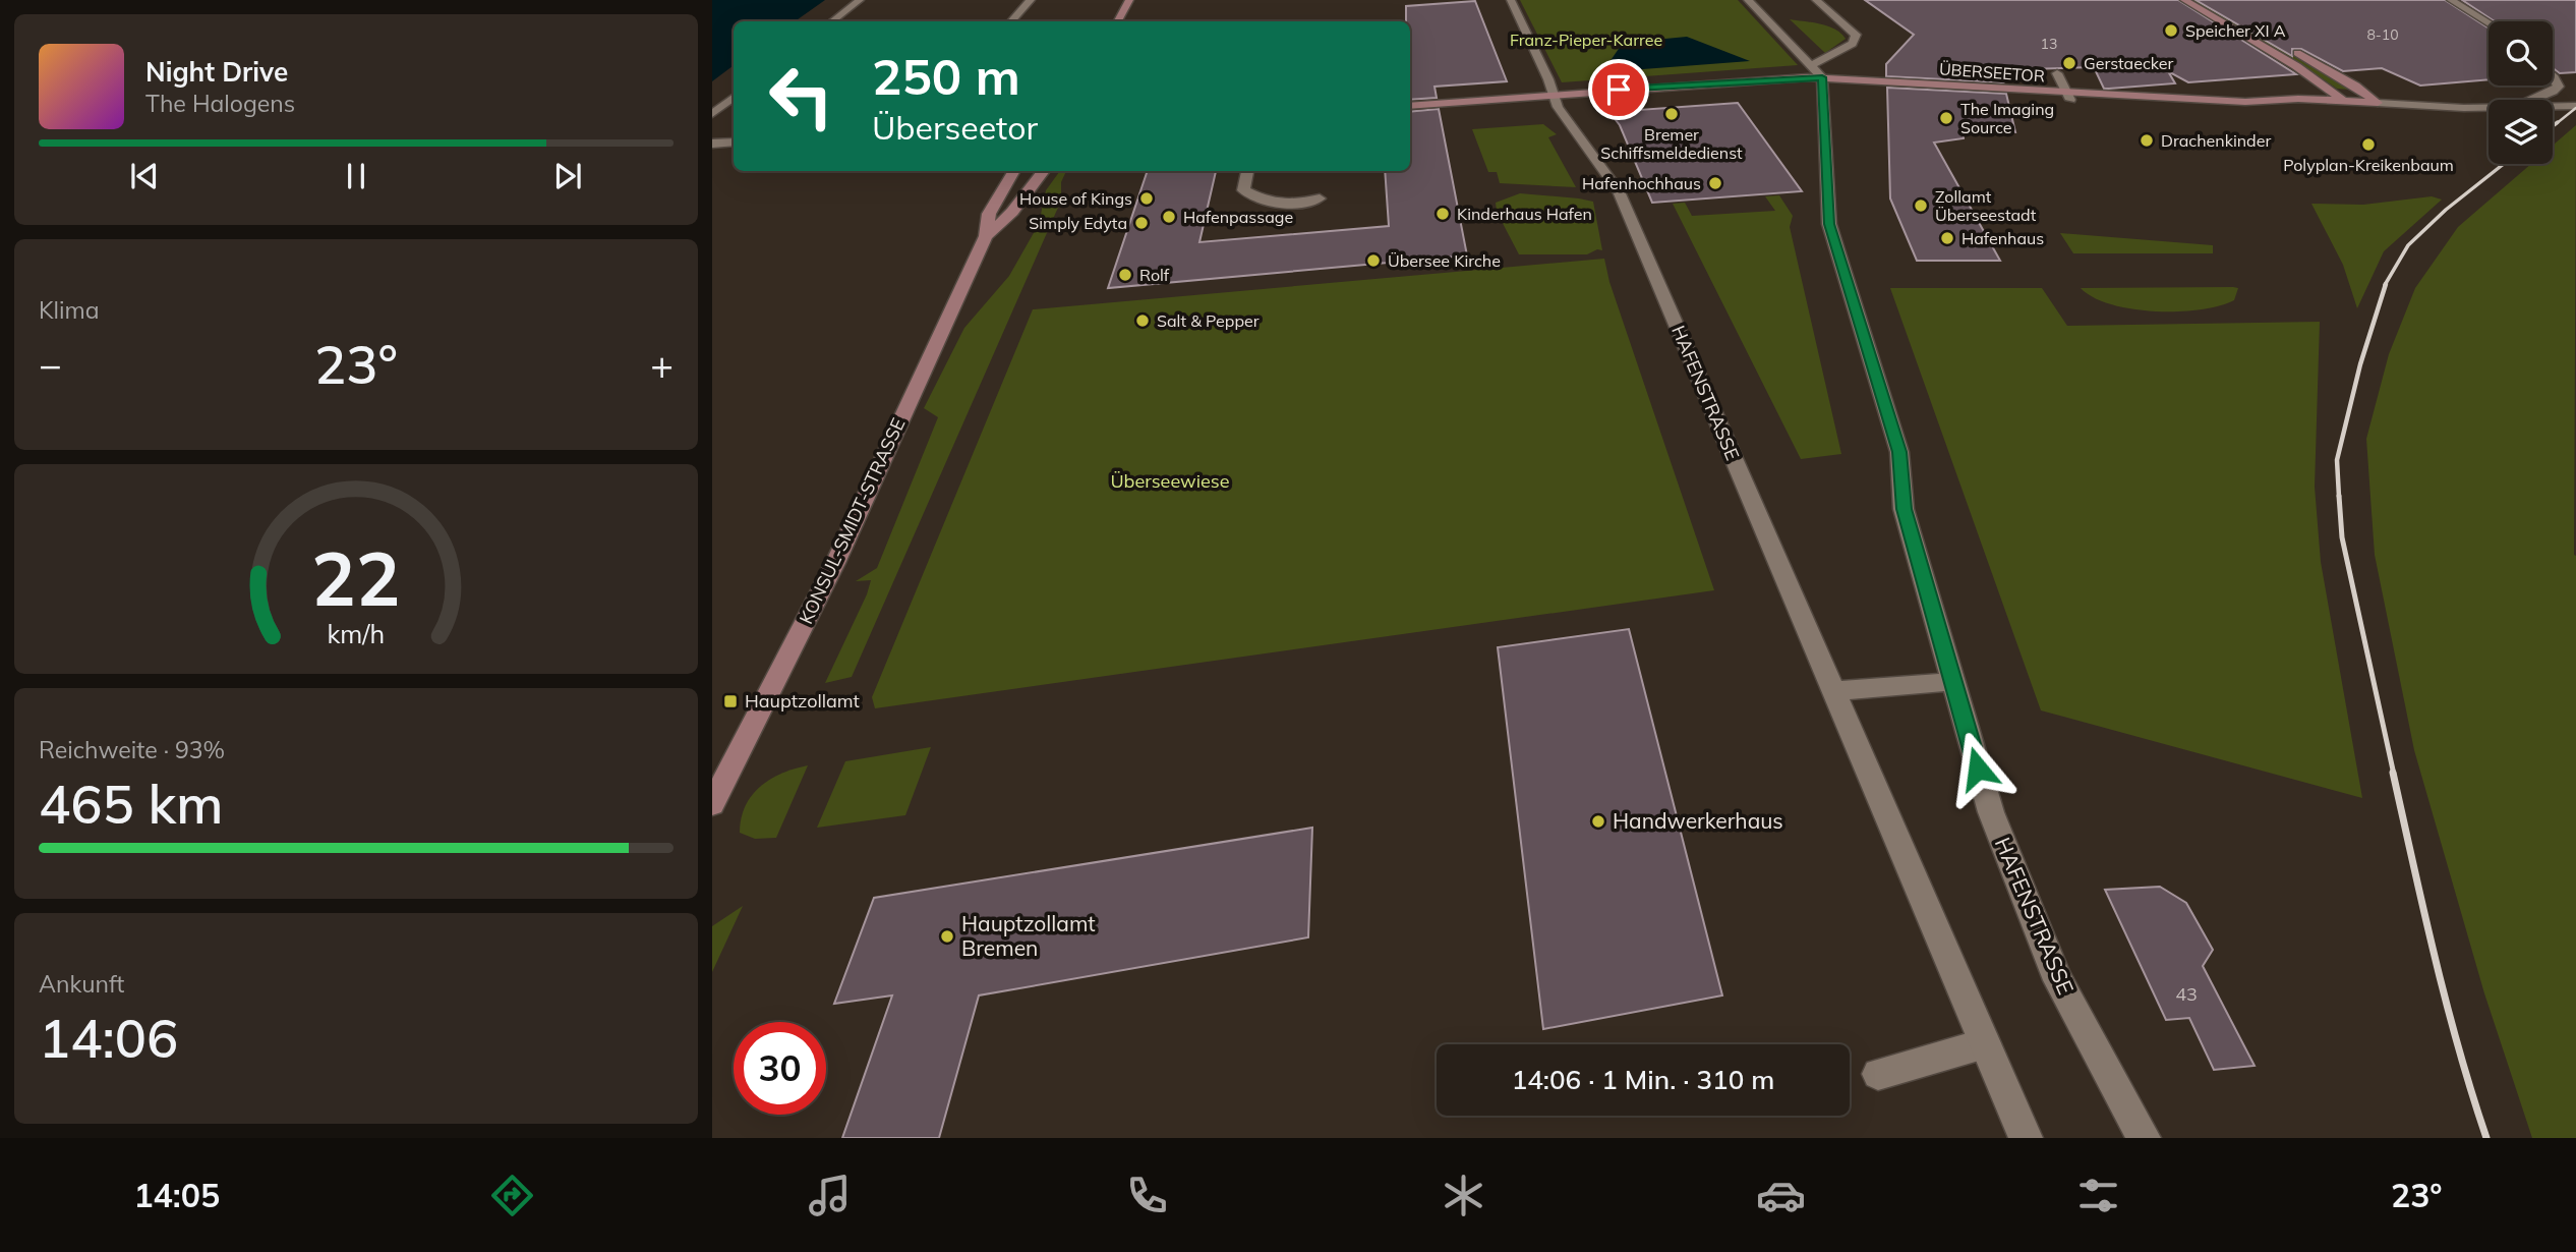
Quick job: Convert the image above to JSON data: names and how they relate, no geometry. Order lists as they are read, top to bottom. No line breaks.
{"streets":{"street":["ÜBERSEETOR","HAFENSTRASSE","KONSUL-SMIDT-STRASSE"]},"crossings":[["ÜBERSEETOR","HAFENSTRASSE"]],"parks":["Franz-Pieper-Karree","Überseewiese"],"places":{"other":["Speicher XI A","Gerstaecker","Bremer Schiffsmeldedienst","The Imaging Source","Drachenkinder","Polyplan-Kreikenbaum","Hafenhochhaus","House of Kings","Zollamt Überseestadt","Kinderhaus Hafen","Hafenpassage","Simply Edyta","Hafenhaus","Übersee Kirche","Rolf","Salt & Pepper","Handwerkerhaus","Hauptzollamt Bremen"],"transit":["Hauptzollamt"]},"house_numbers":["8-10","13","43"],"page":{"turn":["250 m","Überseetor"],"song":["Night Drive","The Halogens"],"tile":["Klima",["Reichweite · 93%","465 km"],["Ankunft","14:06"]],"heat":["−","23°","+"],"limit":"30","trip":"14:06 · 1 Min. · 310 m","tabs":["14:05","23°"],"gauge":["22","km/h"]}}
